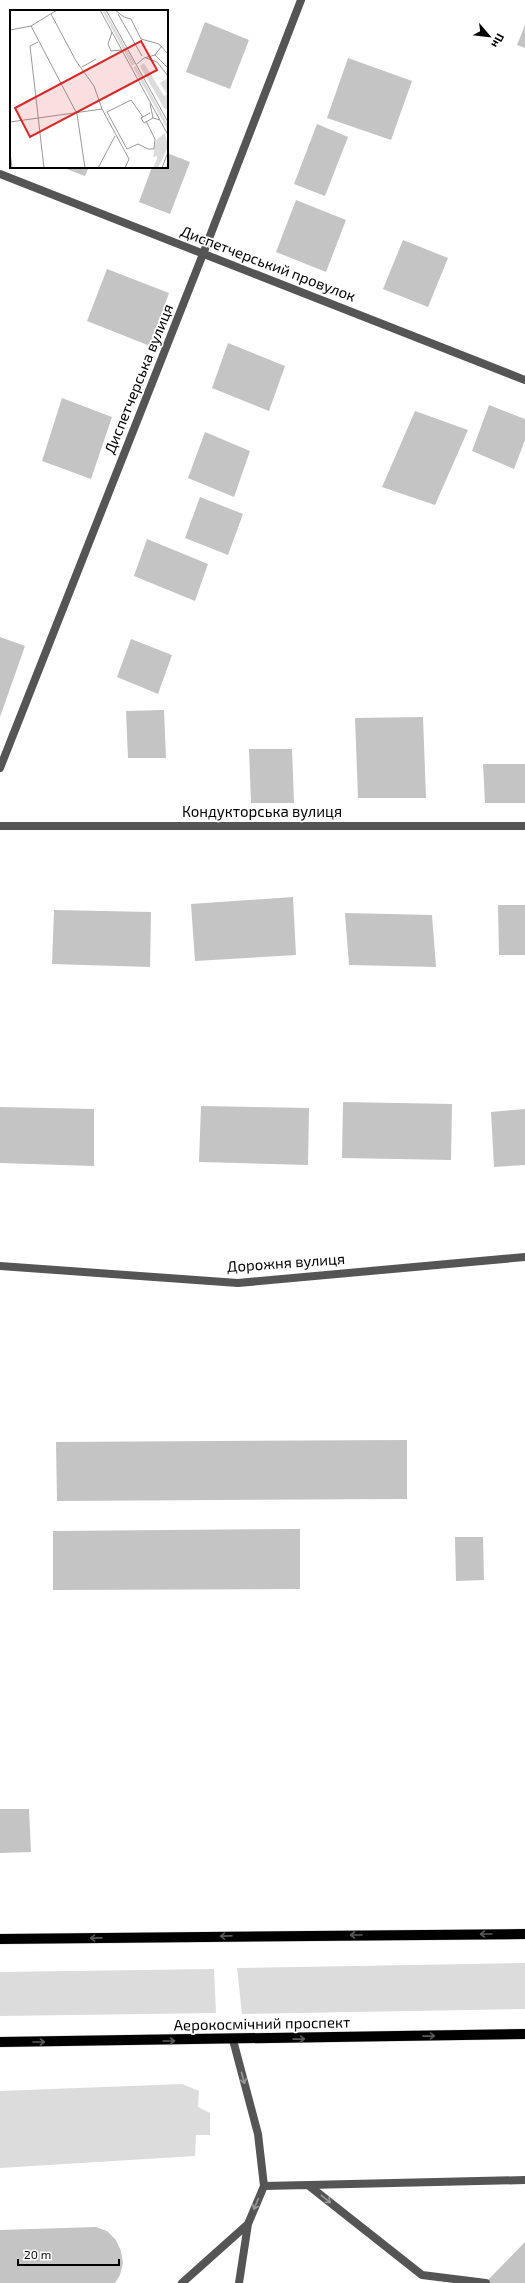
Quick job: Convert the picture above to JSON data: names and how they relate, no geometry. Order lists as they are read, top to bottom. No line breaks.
{"streets":{"main road":["Аерокосмічний проспект"],"street":["Диспетчерський провулок","Диспетчерська вулиця","Кондукторська вулиця","Дорожня вулиця"]},"crossings":[["Диспетчерський провулок","Диспетчерська вулиця"]],"one_way":["Аерокосмічний проспект"],"scale_bar":"20 m","north":"bottom right"}
